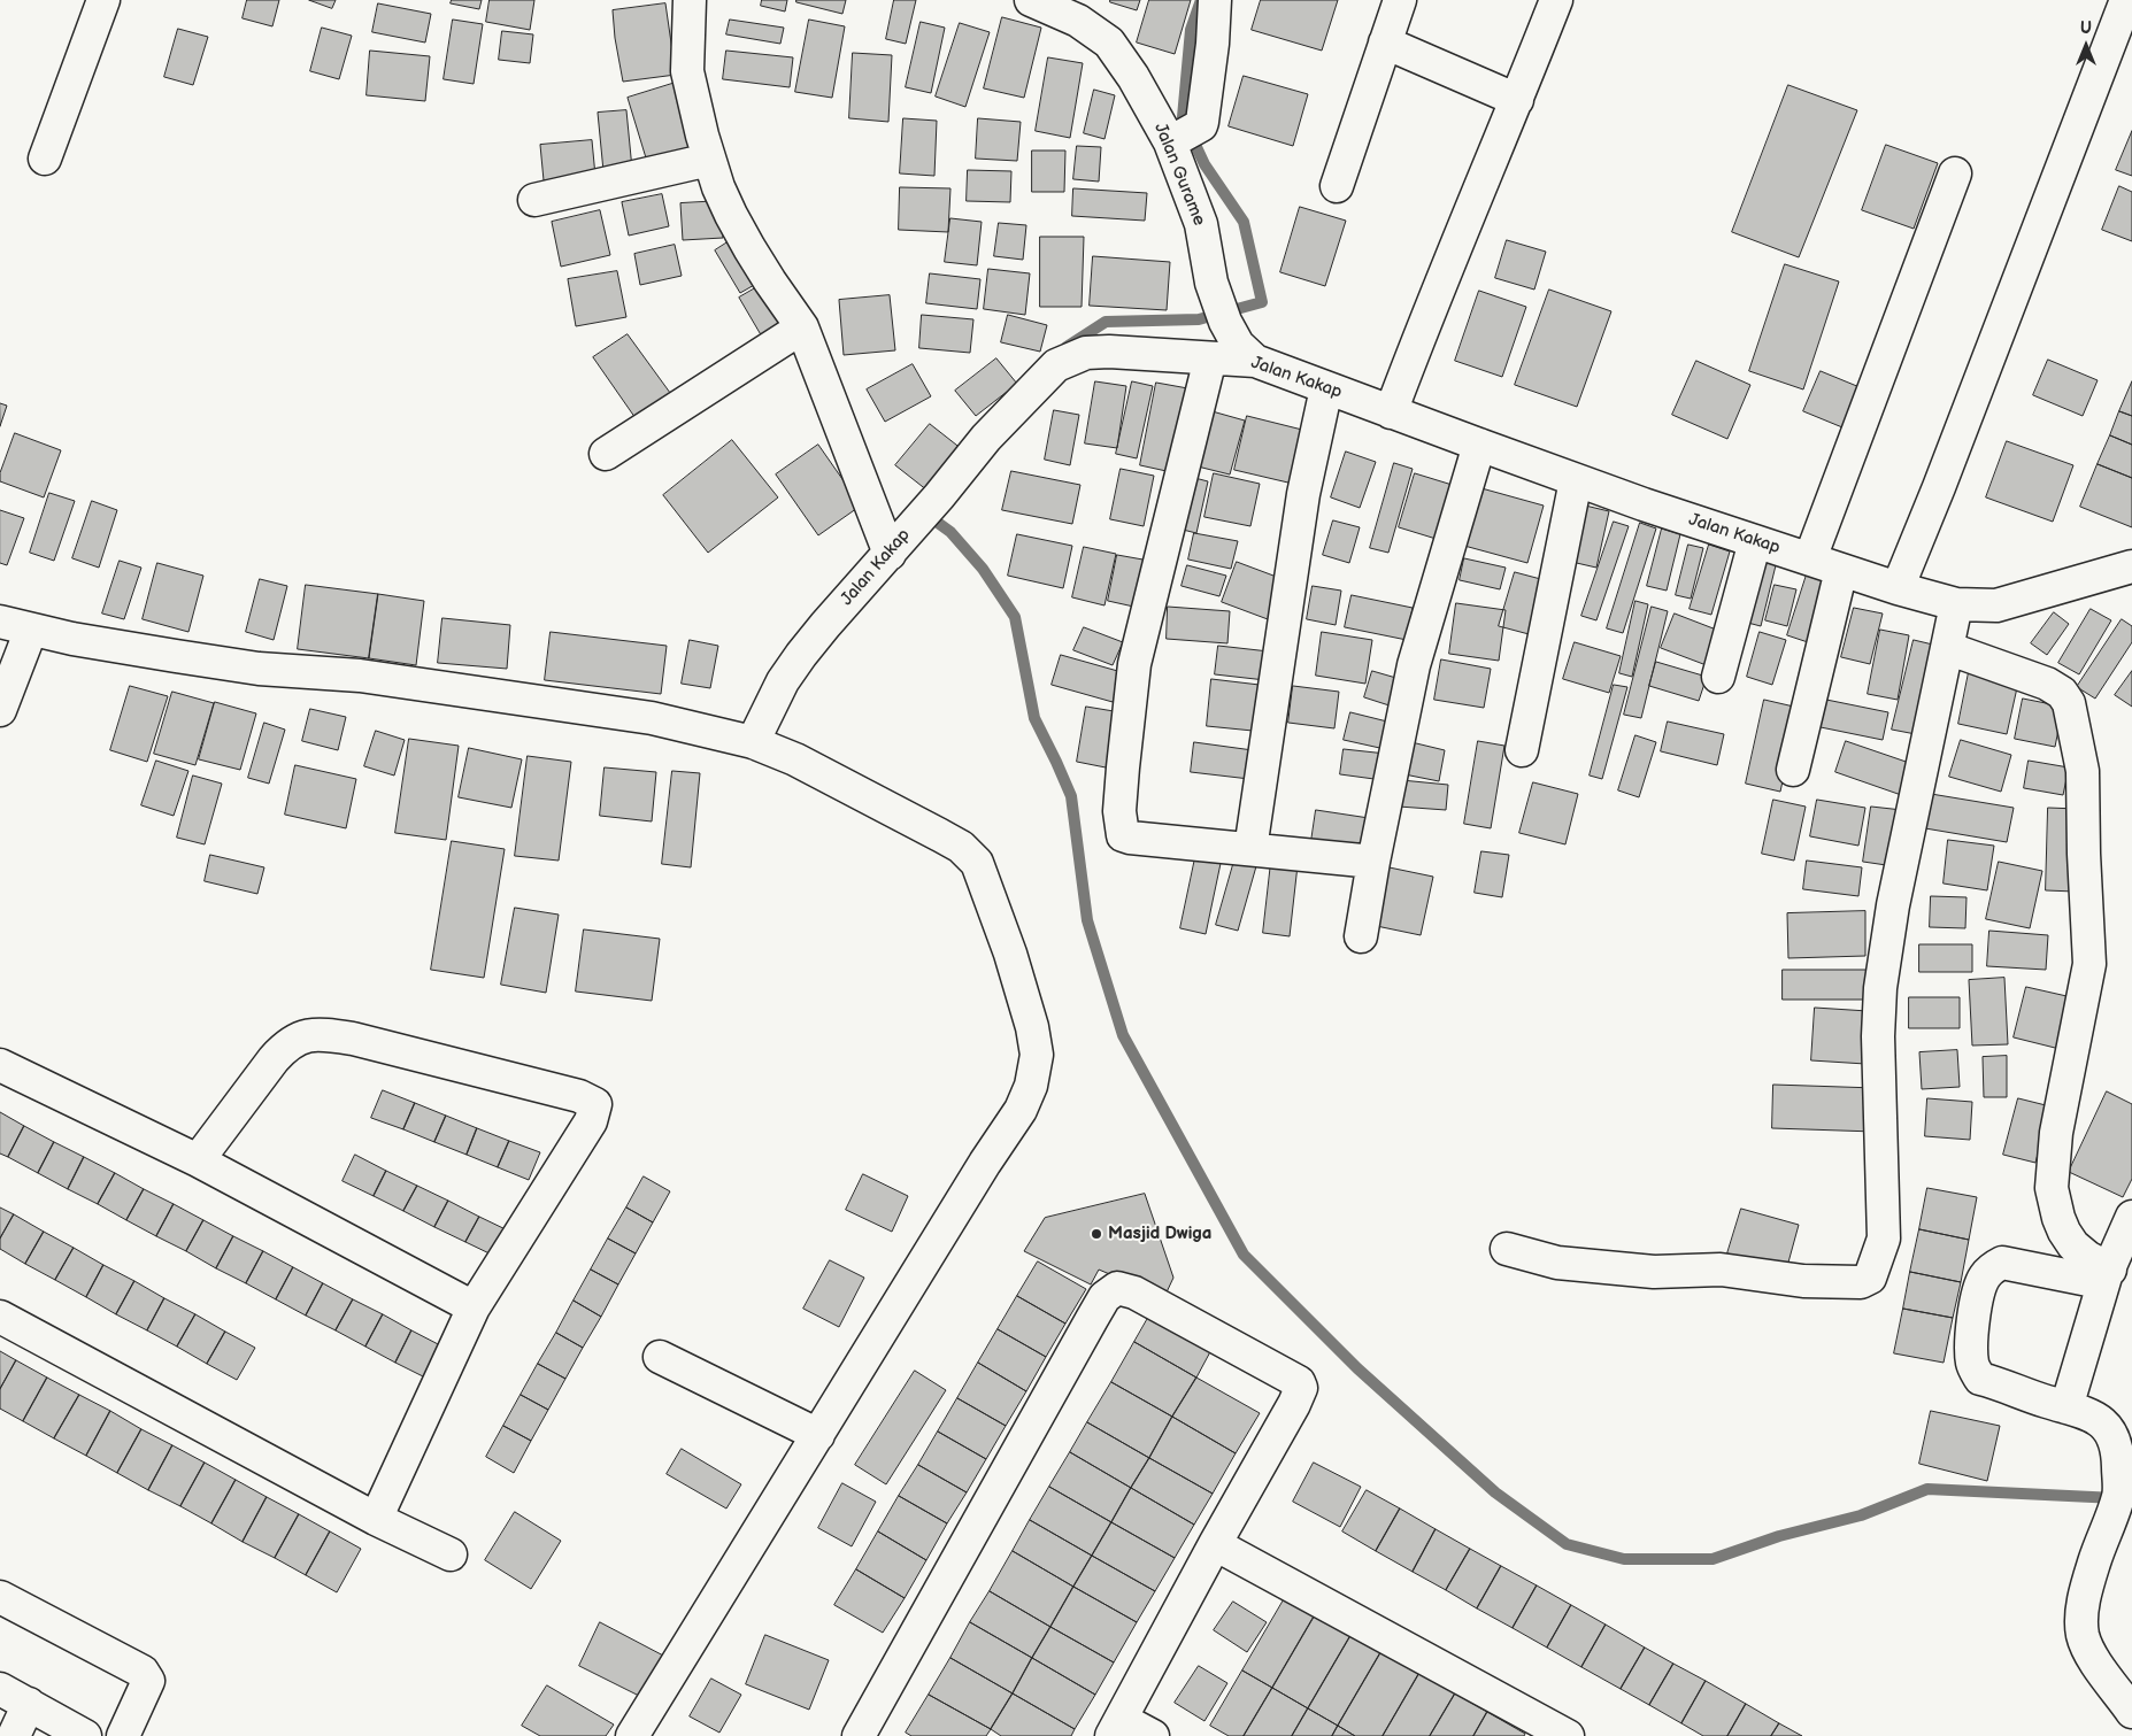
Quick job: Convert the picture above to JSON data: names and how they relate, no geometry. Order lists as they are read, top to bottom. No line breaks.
{"streets":{"street":["Jalan Gurame","Jalan Kakap"]},"crossings":[["Jalan Gurame","Jalan Kakap"]],"places":["Masjid Dwiga"],"north":"top"}
